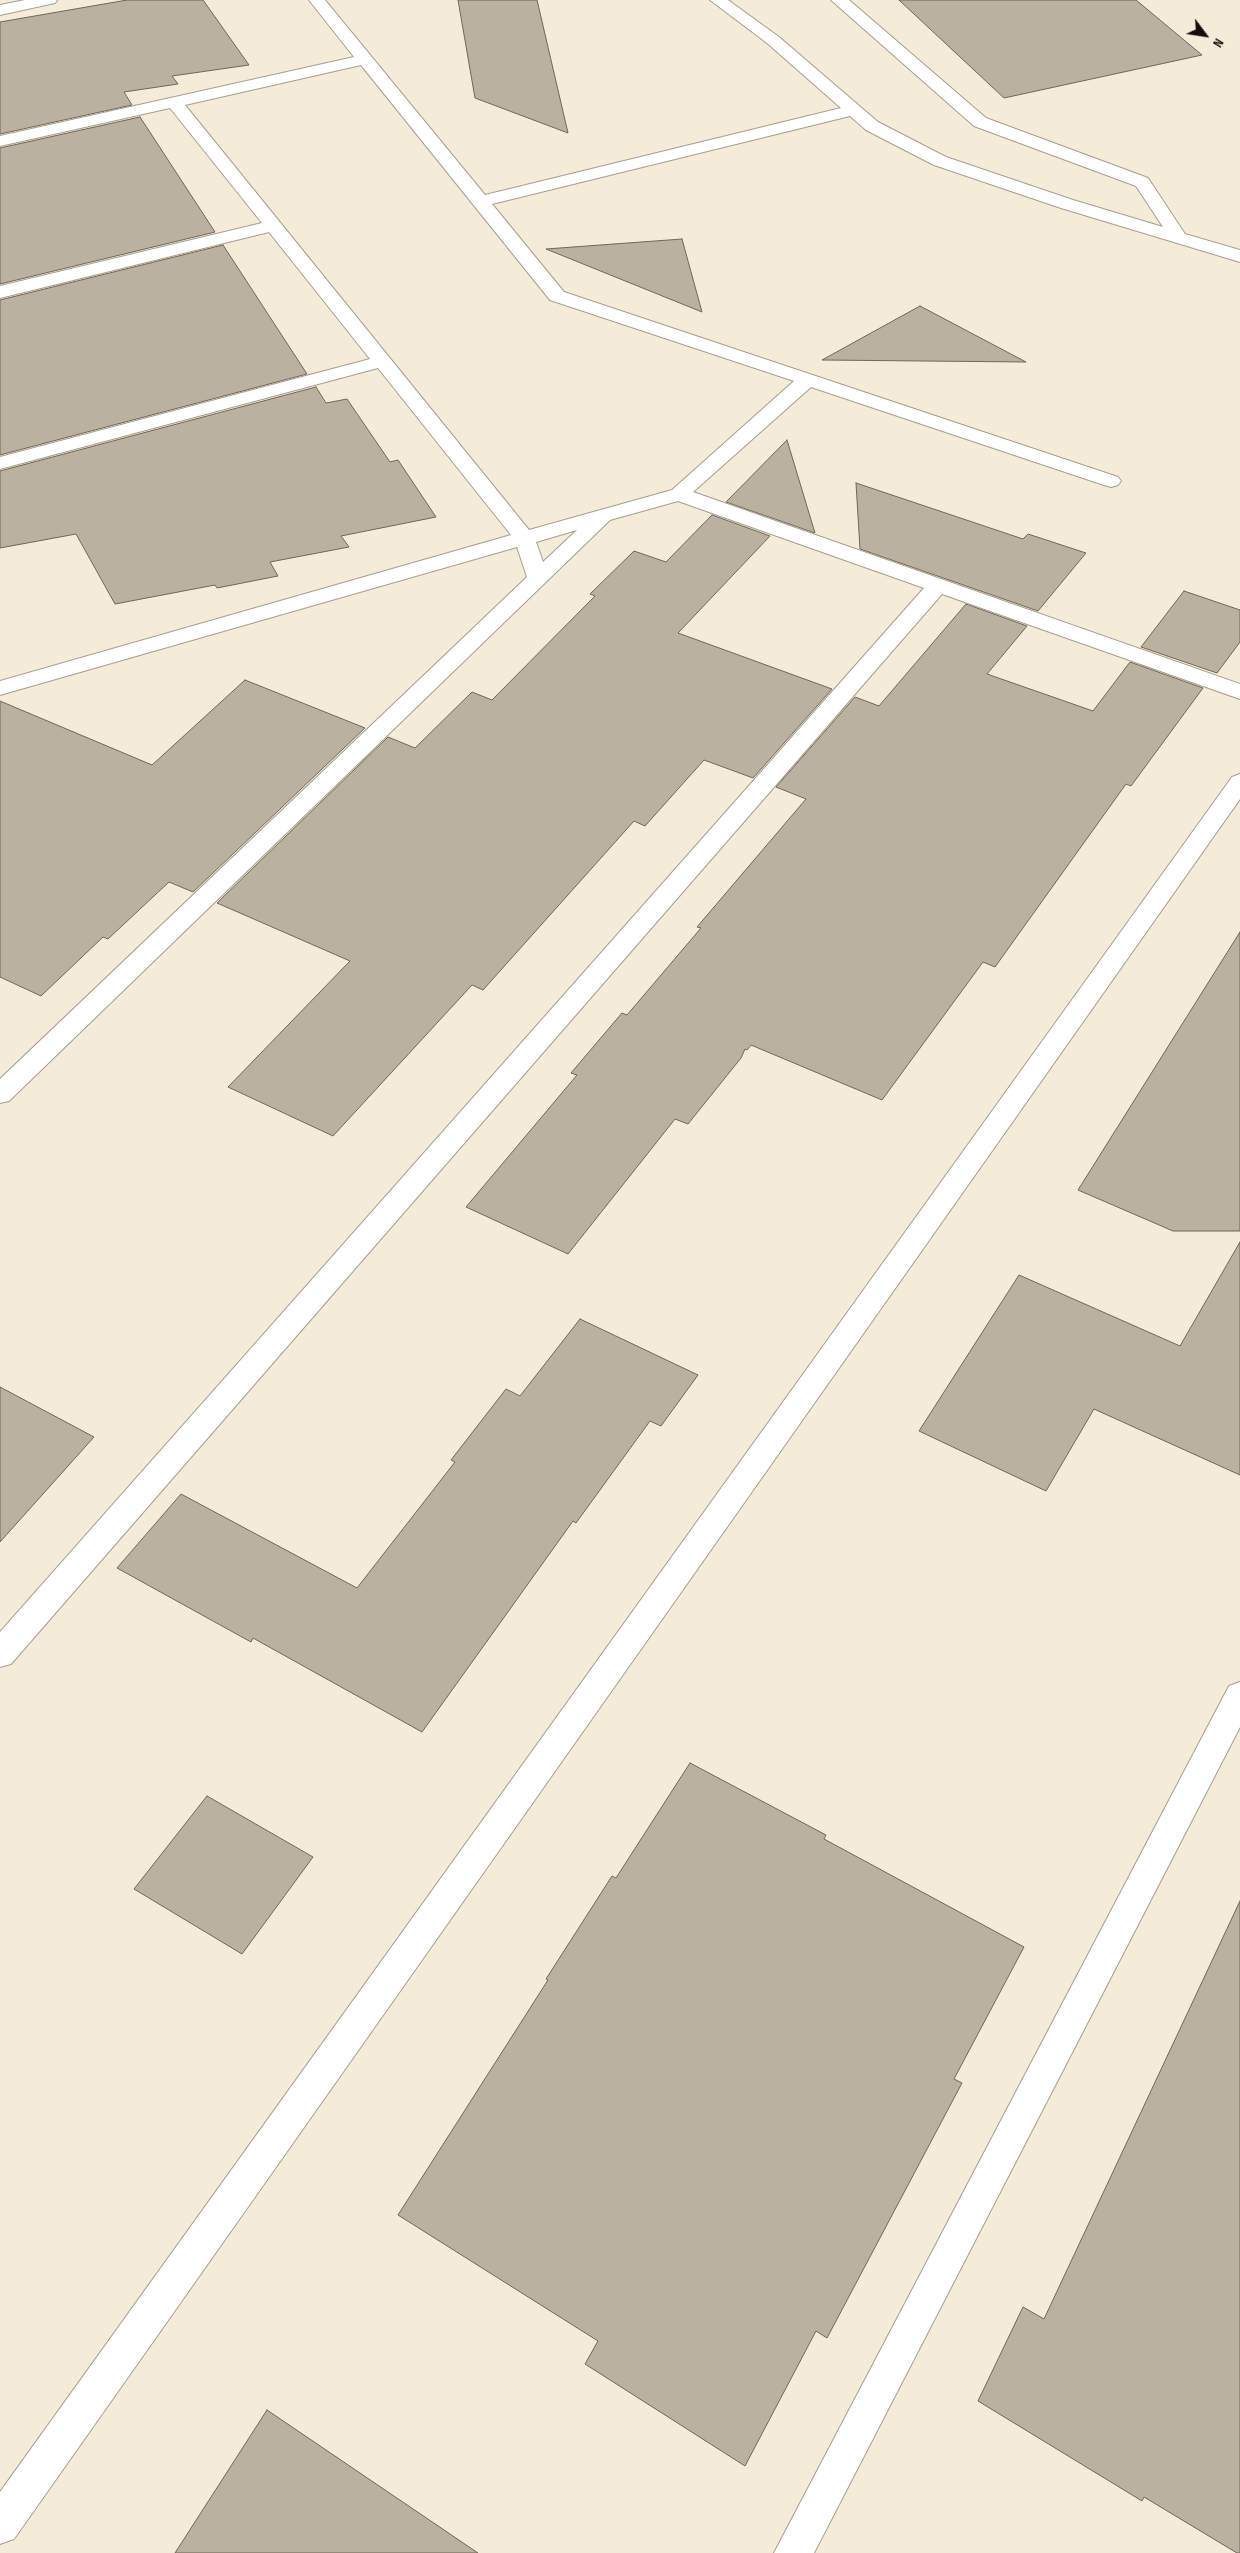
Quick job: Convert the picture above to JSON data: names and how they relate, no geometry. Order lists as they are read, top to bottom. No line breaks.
{"north":"bottom right"}
